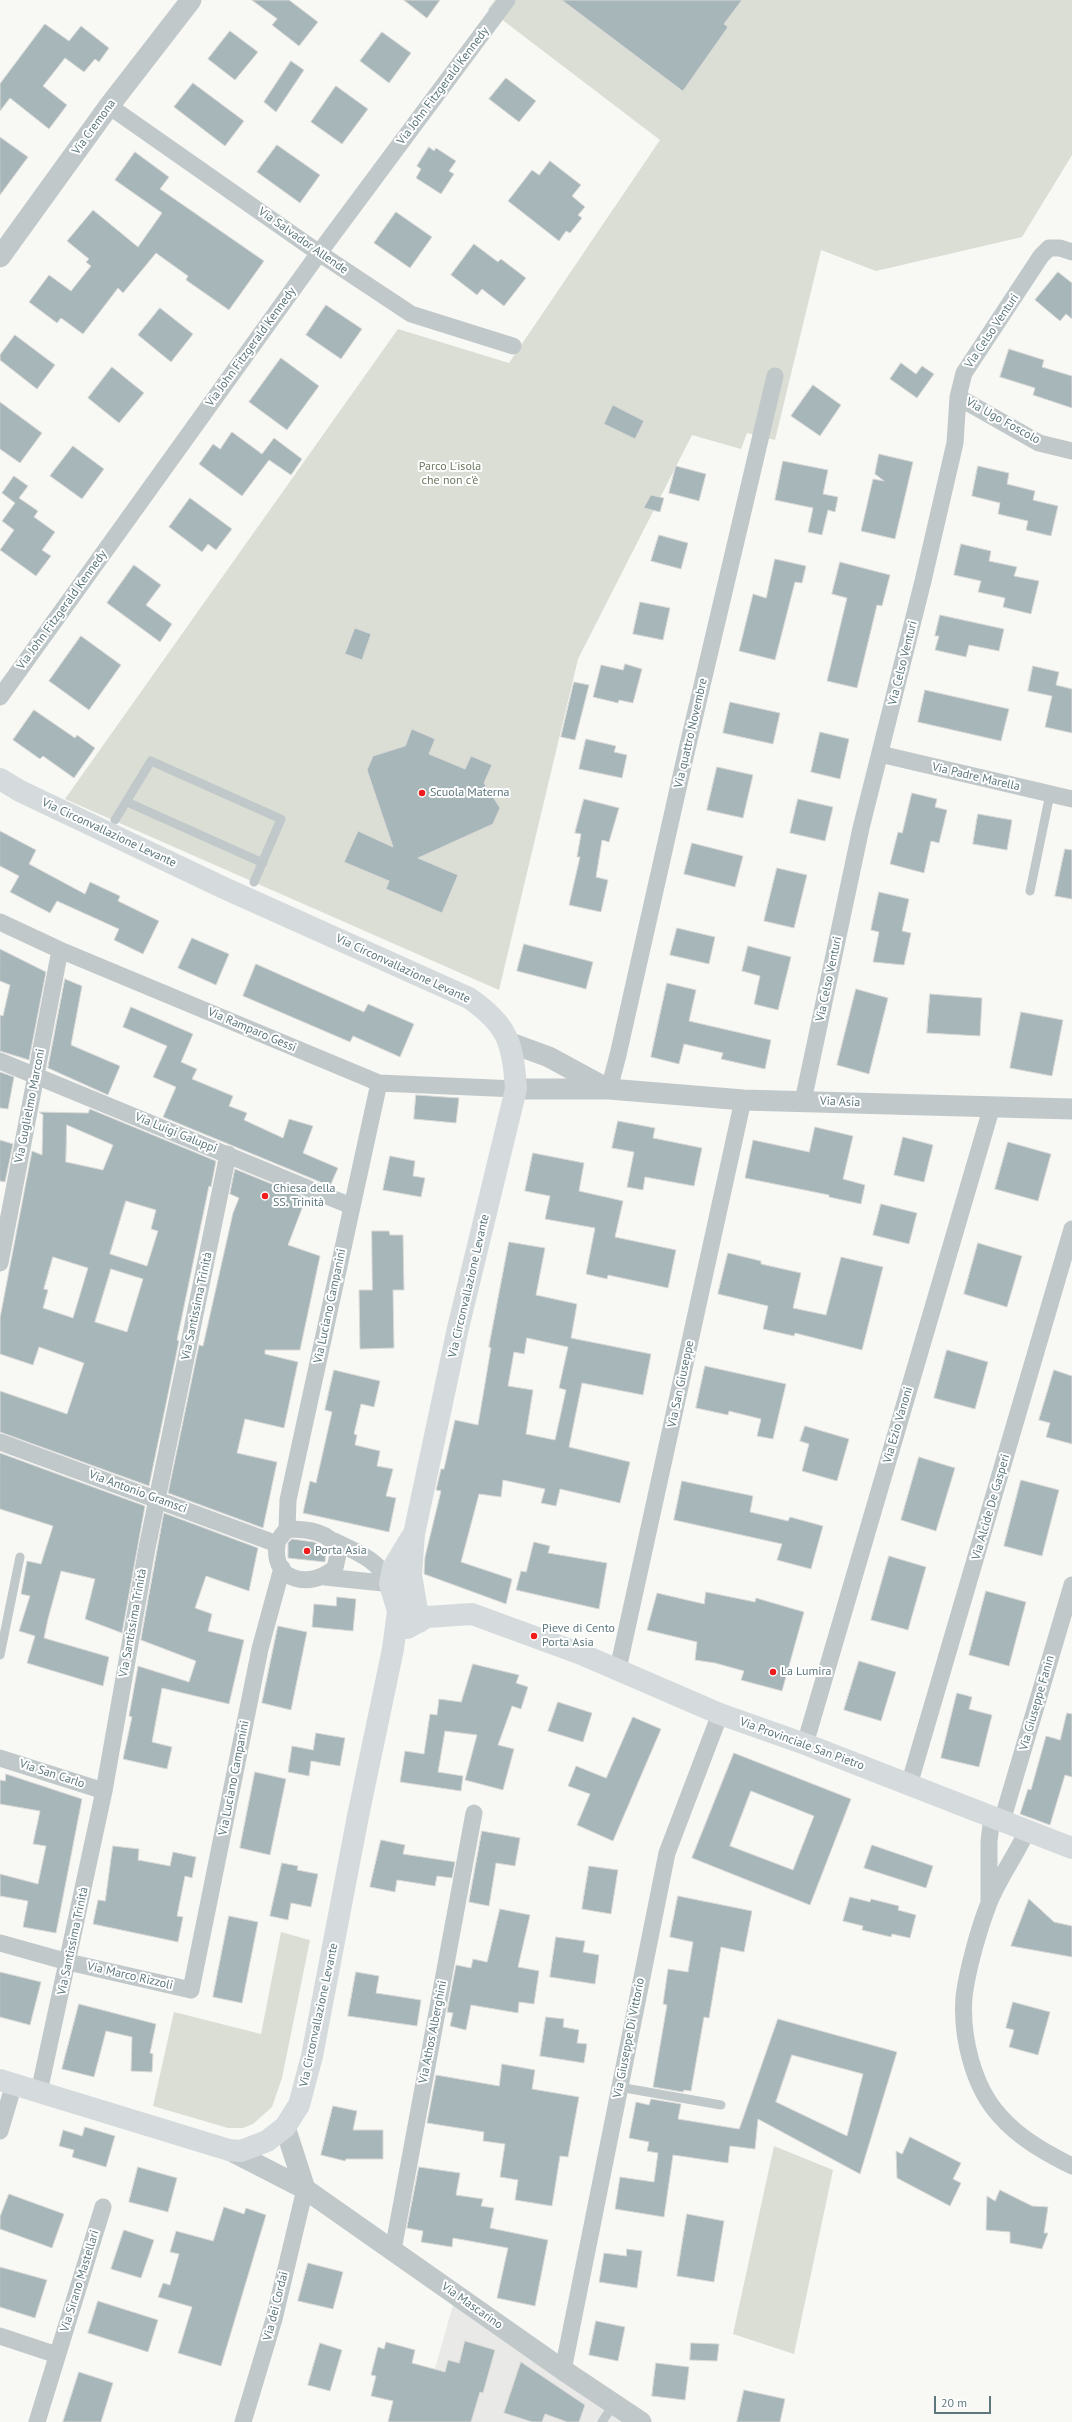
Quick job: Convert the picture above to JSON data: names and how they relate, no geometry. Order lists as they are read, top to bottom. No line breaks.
{"streets":{"main road":["Via Circonvallazione Levante","Via Provinciale San Pietro"],"street":["Via John Fitzgerald Kennedy","Via Cremona","Via Salvador Allende","Via Celso Venturi","Via Ugo Foscolo","Via quattro Novembre","Via Padre Marella","Via Ramparo Gessi","Via Asia","Via Guglielmo Marconi","Via Luigi Galuppi","Via Santissima Trinità","Via Luciano Campanini","Via San Giuseppe","Via Ezio Vanoni","Via Antonio Gramsci","Via Alcide De Gasperi","Via Giuseppe Fanin","Via San Carlo","Via Marco Rizzoli","Via Athos Alberghini","Via Giuseppe Di Vittorio","Via Sirano Mastellari","Via dei Cordai","Via Mascarino"]},"crossings":[["Via John Fitzgerald Kennedy","Via Salvador Allende"],["Via Cremona","Via Salvador Allende"],["Via Celso Venturi","Via Ugo Foscolo"],["Via Celso Venturi","Via Padre Marella"],["Via Celso Venturi","Via Asia"],["Via quattro Novembre","Via Asia"],["Via Circonvallazione Levante","Via Ramparo Gessi"],["Via Circonvallazione Levante","Via Asia"],["Via Circonvallazione Levante","Via Santissima Trinità"],["Via Circonvallazione Levante","Via Provinciale San Pietro"],["Via Circonvallazione Levante","Via Mascarino"],["Via Ramparo Gessi","Via Asia"],["Via Ramparo Gessi","Via Guglielmo Marconi"],["Via Ramparo Gessi","Via Luciano Campanini"],["Via Asia","Via San Giuseppe"],["Via Asia","Via Ezio Vanoni"],["Via Guglielmo Marconi","Via Luigi Galuppi"],["Via Luigi Galuppi","Via Santissima Trinità"],["Via Luigi Galuppi","Via Luciano Campanini"],["Via Santissima Trinità","Via Antonio Gramsci"],["Via Santissima Trinità","Via San Carlo"],["Via Santissima Trinità","Via Marco Rizzoli"],["Via Luciano Campanini","Via Antonio Gramsci"],["Via Luciano Campanini","Via Marco Rizzoli"],["Via San Giuseppe","Via Provinciale San Pietro"],["Via Ezio Vanoni","Via Provinciale San Pietro"],["Via Alcide De Gasperi","Via Provinciale San Pietro"],["Via Giuseppe Fanin","Via Provinciale San Pietro"],["Via Provinciale San Pietro","Via Giuseppe Di Vittorio"],["Via Athos Alberghini","Via Mascarino"],["Via Giuseppe Di Vittorio","Via Mascarino"],["Via dei Cordai","Via Mascarino"]],"parks":["Parco L'isola che non c'è"],"places":["Scuola Materna","Chiesa della SS. Trinità","Porta Asia","Pieve di Cento Porta Asia","La Lumira"],"scale_bar":"20 m"}
